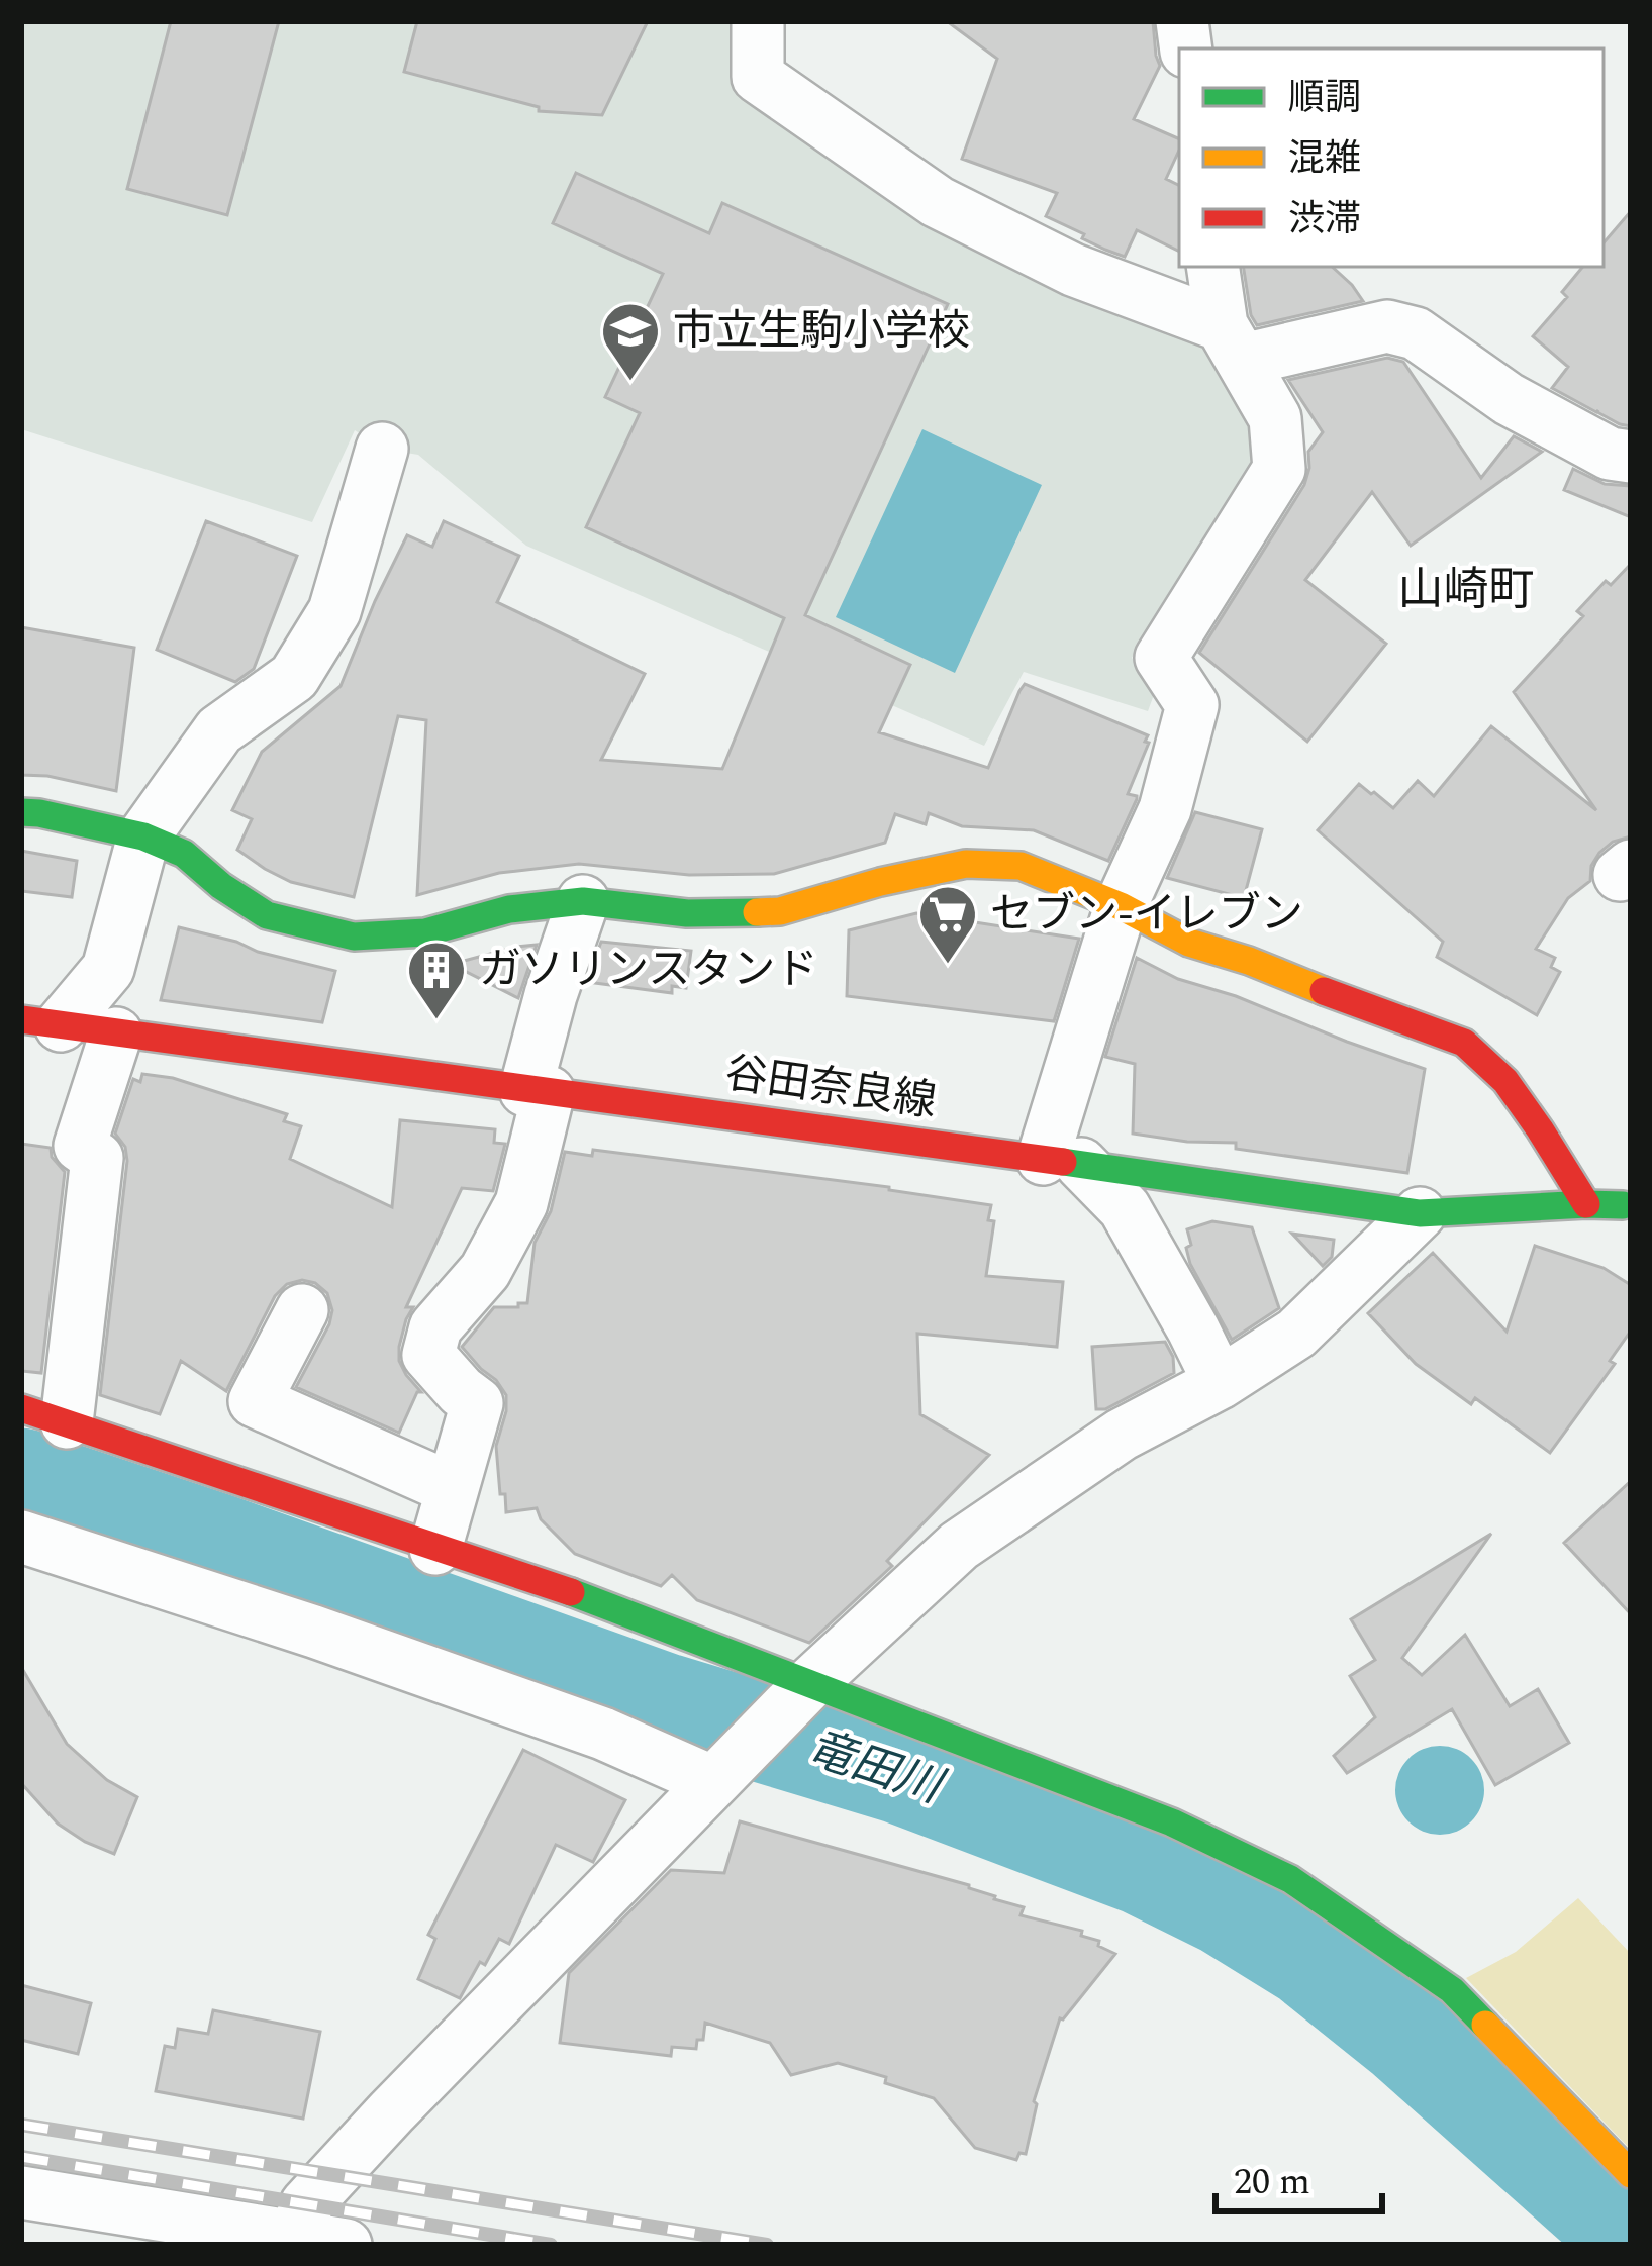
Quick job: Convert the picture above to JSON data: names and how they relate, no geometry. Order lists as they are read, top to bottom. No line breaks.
{"streets":{"street":["谷田奈良線"]},"districts":["山崎町"],"water":["竜田川"],"places":{"school or university":["市立生駒小学校"],"supermarket":["セブン-イレブン"],"building":["ガソリンスタンド"]},"legend":["順調","混雑","渋滞"],"scale_bar":"20 m"}
